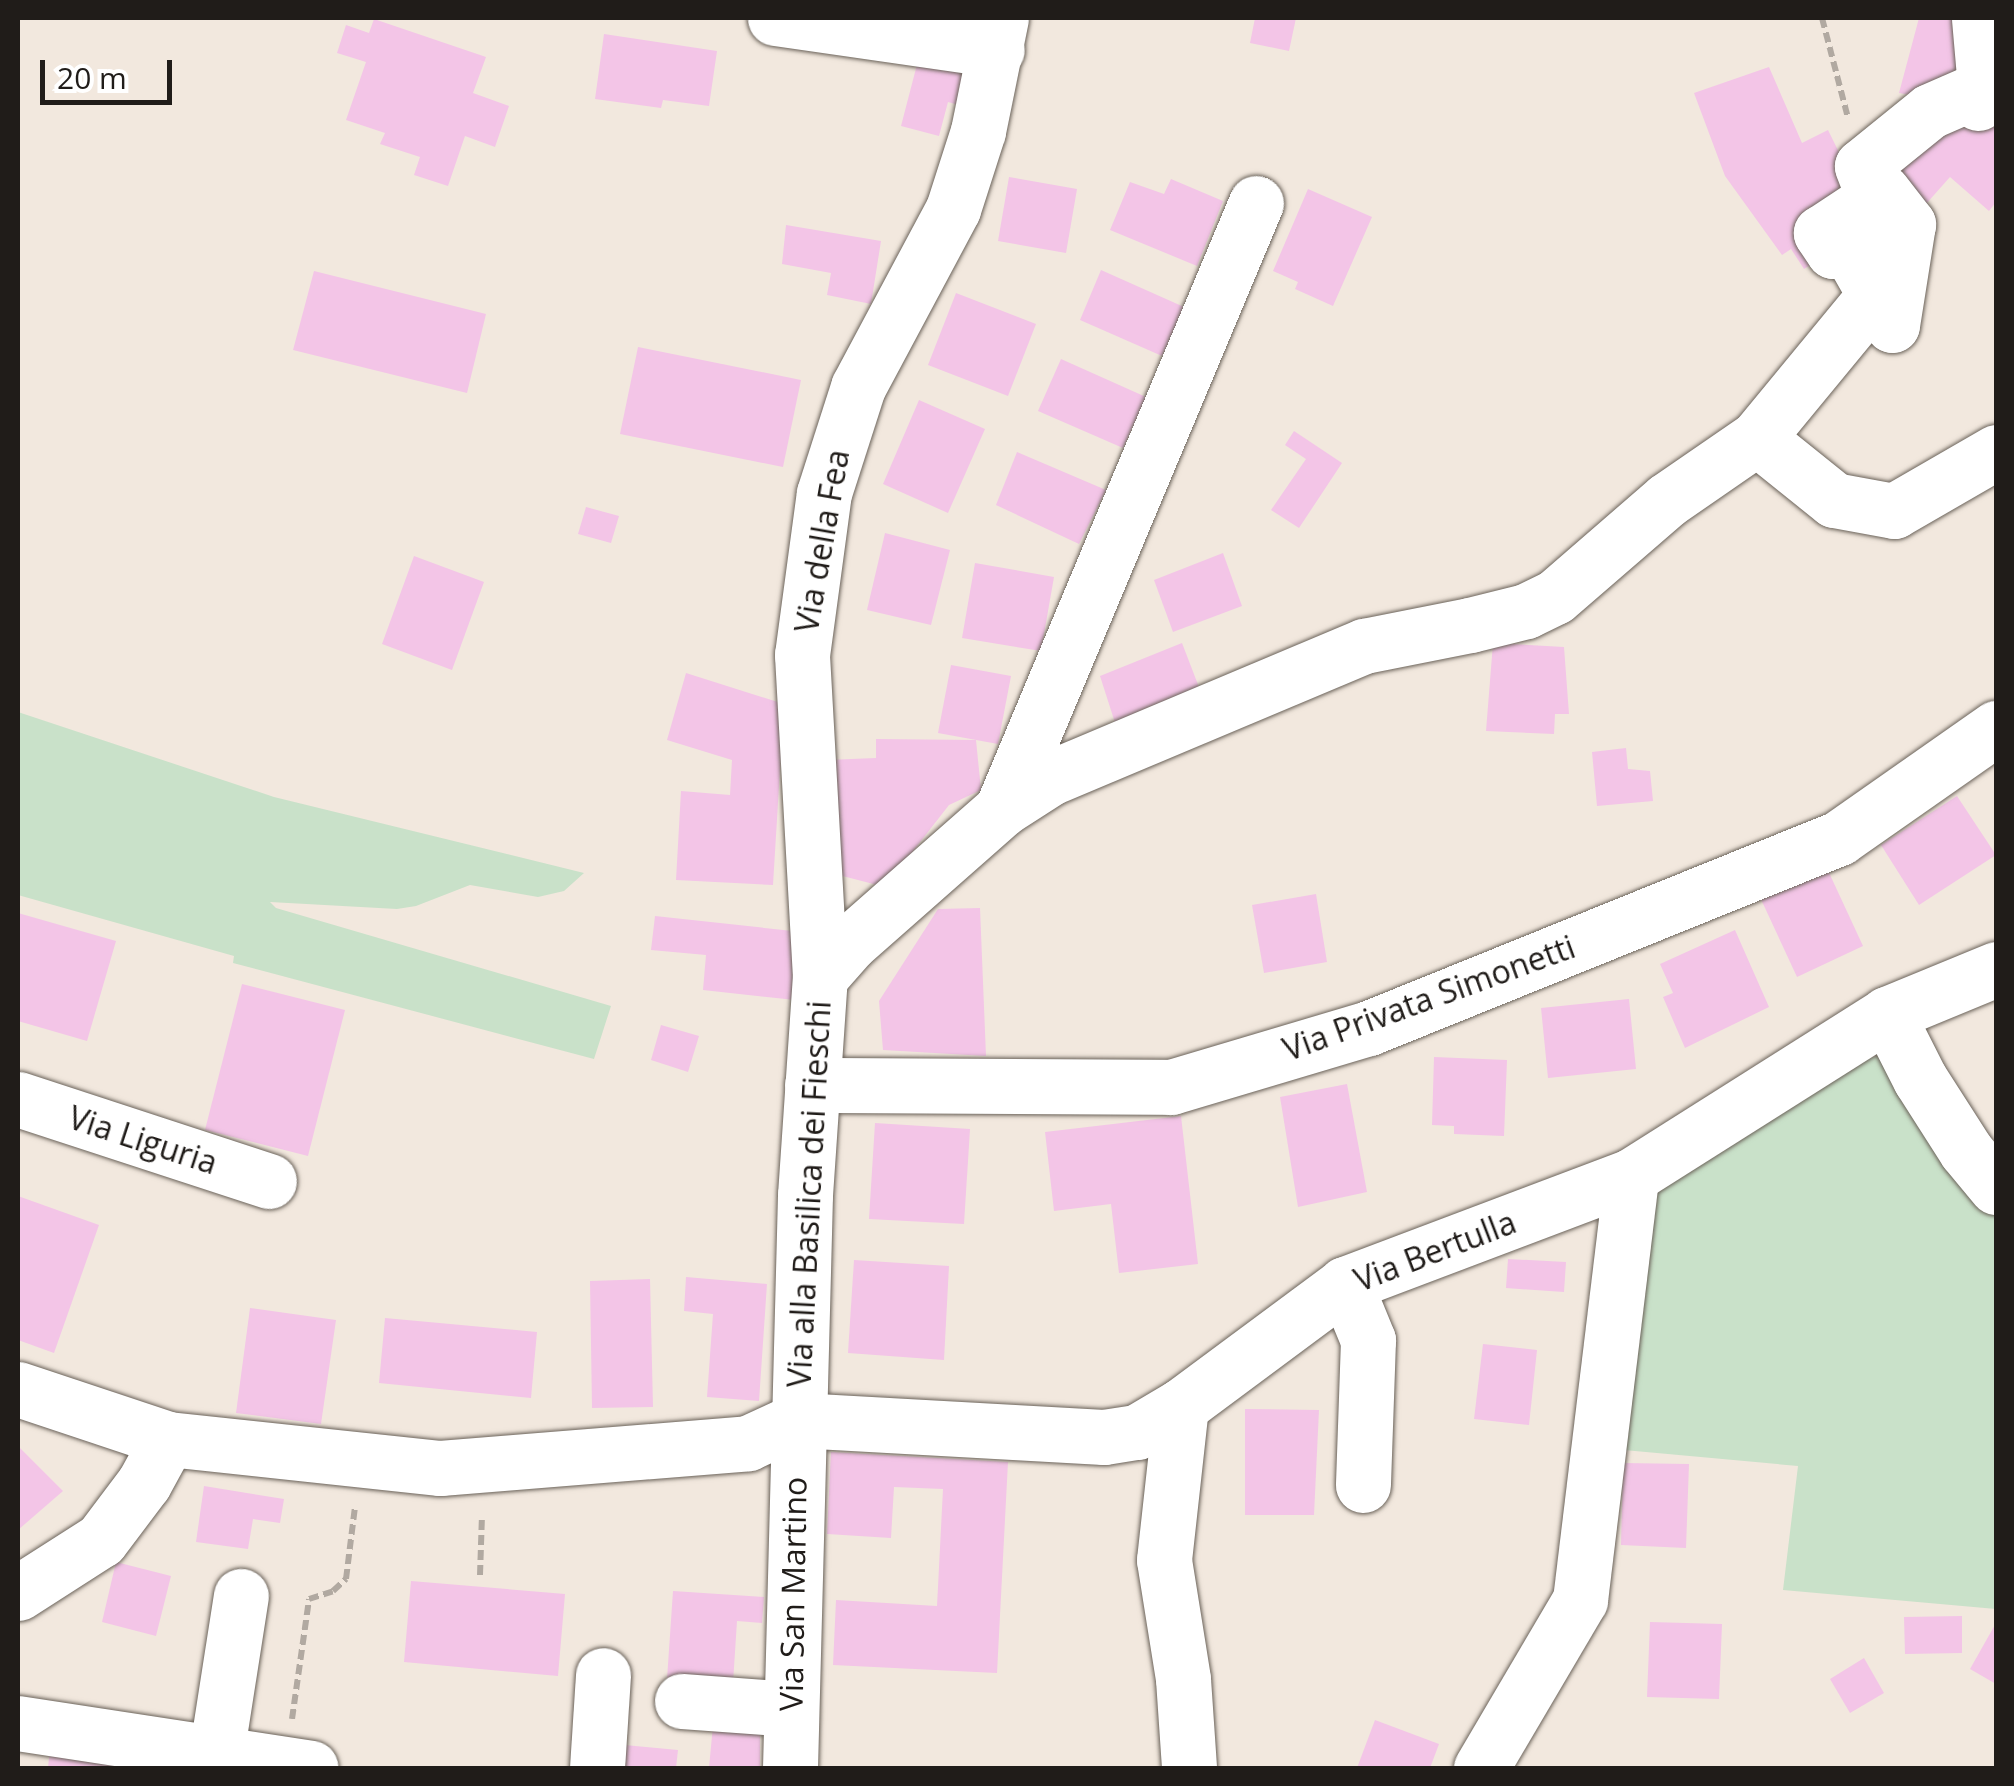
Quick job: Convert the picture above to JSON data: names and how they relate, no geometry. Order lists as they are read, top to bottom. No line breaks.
{"streets":{"street":["Via della Fea","Via Privata Simonetti","Via Liguria","Via alla Basilica dei Fieschi","Via Bertulla","Via San Martino"]},"crossings":[["Via della Fea","Via alla Basilica dei Fieschi"],["Via Privata Simonetti","Via alla Basilica dei Fieschi"],["Via alla Basilica dei Fieschi","Via Bertulla"],["Via alla Basilica dei Fieschi","Via San Martino"],["Via Bertulla","Via San Martino"]],"scale_bar":"20 m"}
